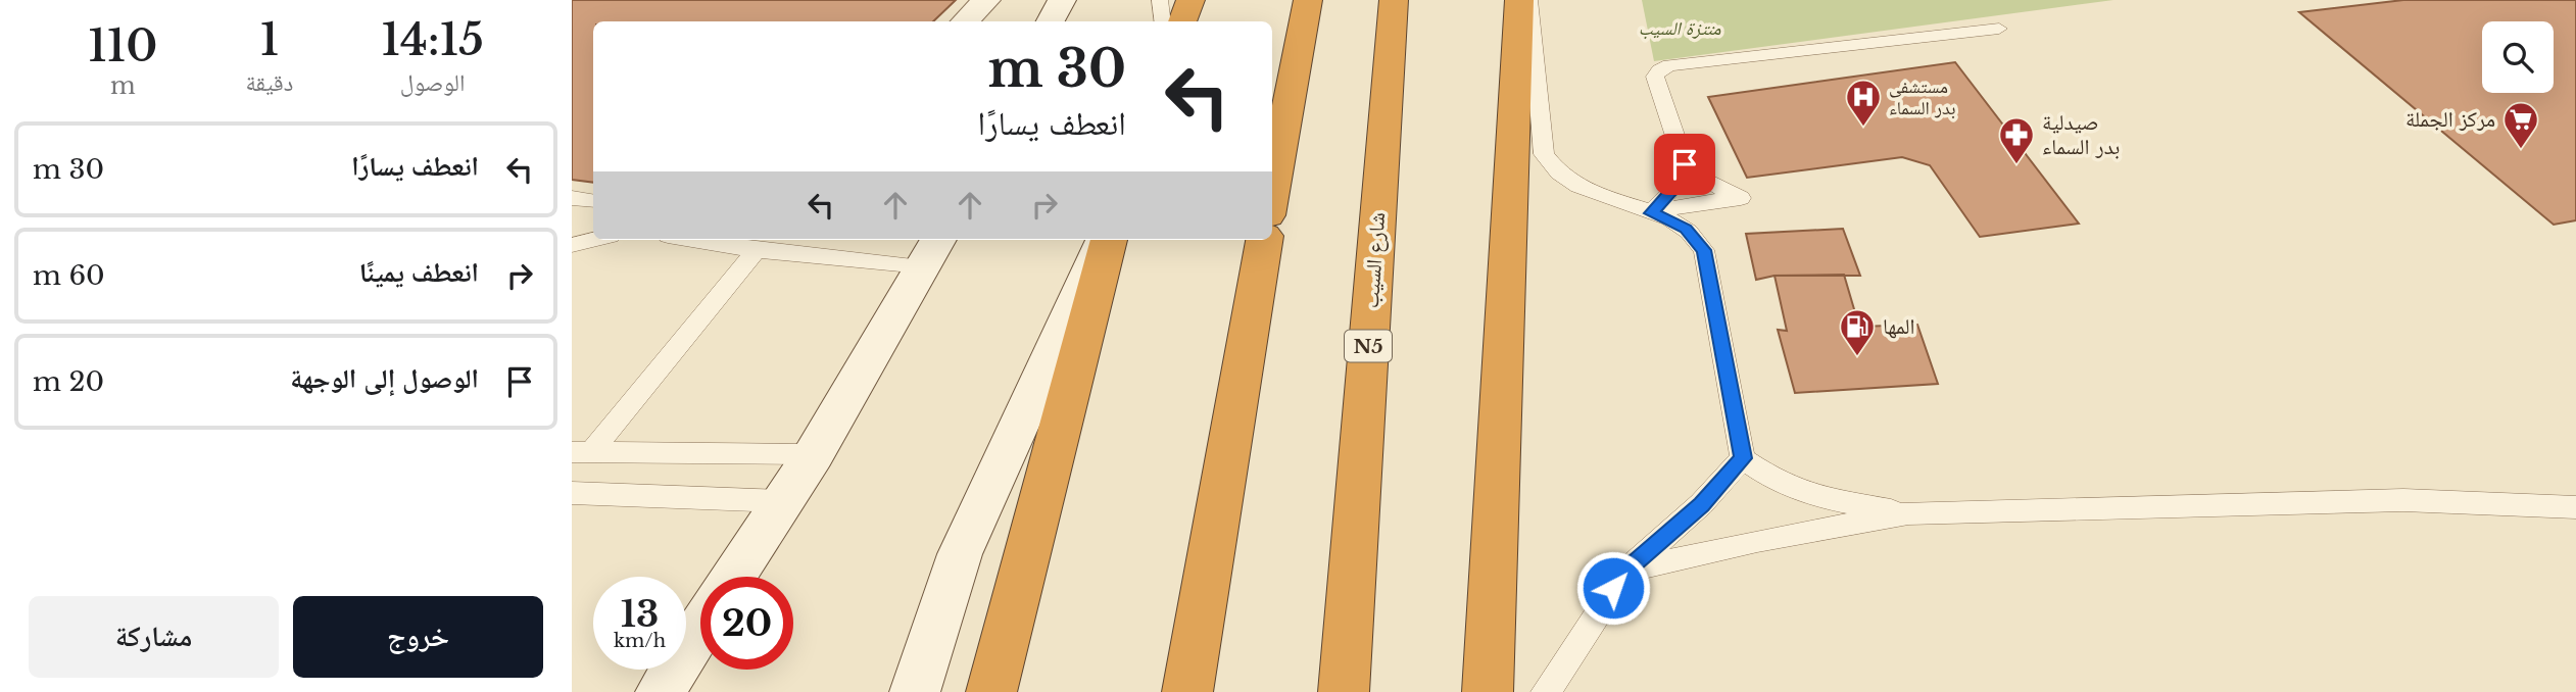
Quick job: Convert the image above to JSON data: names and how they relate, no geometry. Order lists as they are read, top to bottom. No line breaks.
{"streets":{"highway":["شارع السيب","N5"]},"parks":["منتزة السيب"],"places":{"hospital":["مستشفى بدر السماء"],"supermarket":["مركز الجملة"],"pharmacy":["صيدلية بدر السماء"],"fuel station":["المها"]},"page":{"eta":["14:15","الوصول","1","دقيقة","110","m"],"turn":["30 m","انعطف يسارًا"],"list":[{"name":"انعطف يسارًا","value":"30 m"},{"name":"انعطف يمينًا","value":"60 m"},{"name":"الوصول إلى الوجهة","value":"20 m"}],"speed":"13 km/h","limit":"20","buttons":["خروج","مشاركة"]}}
